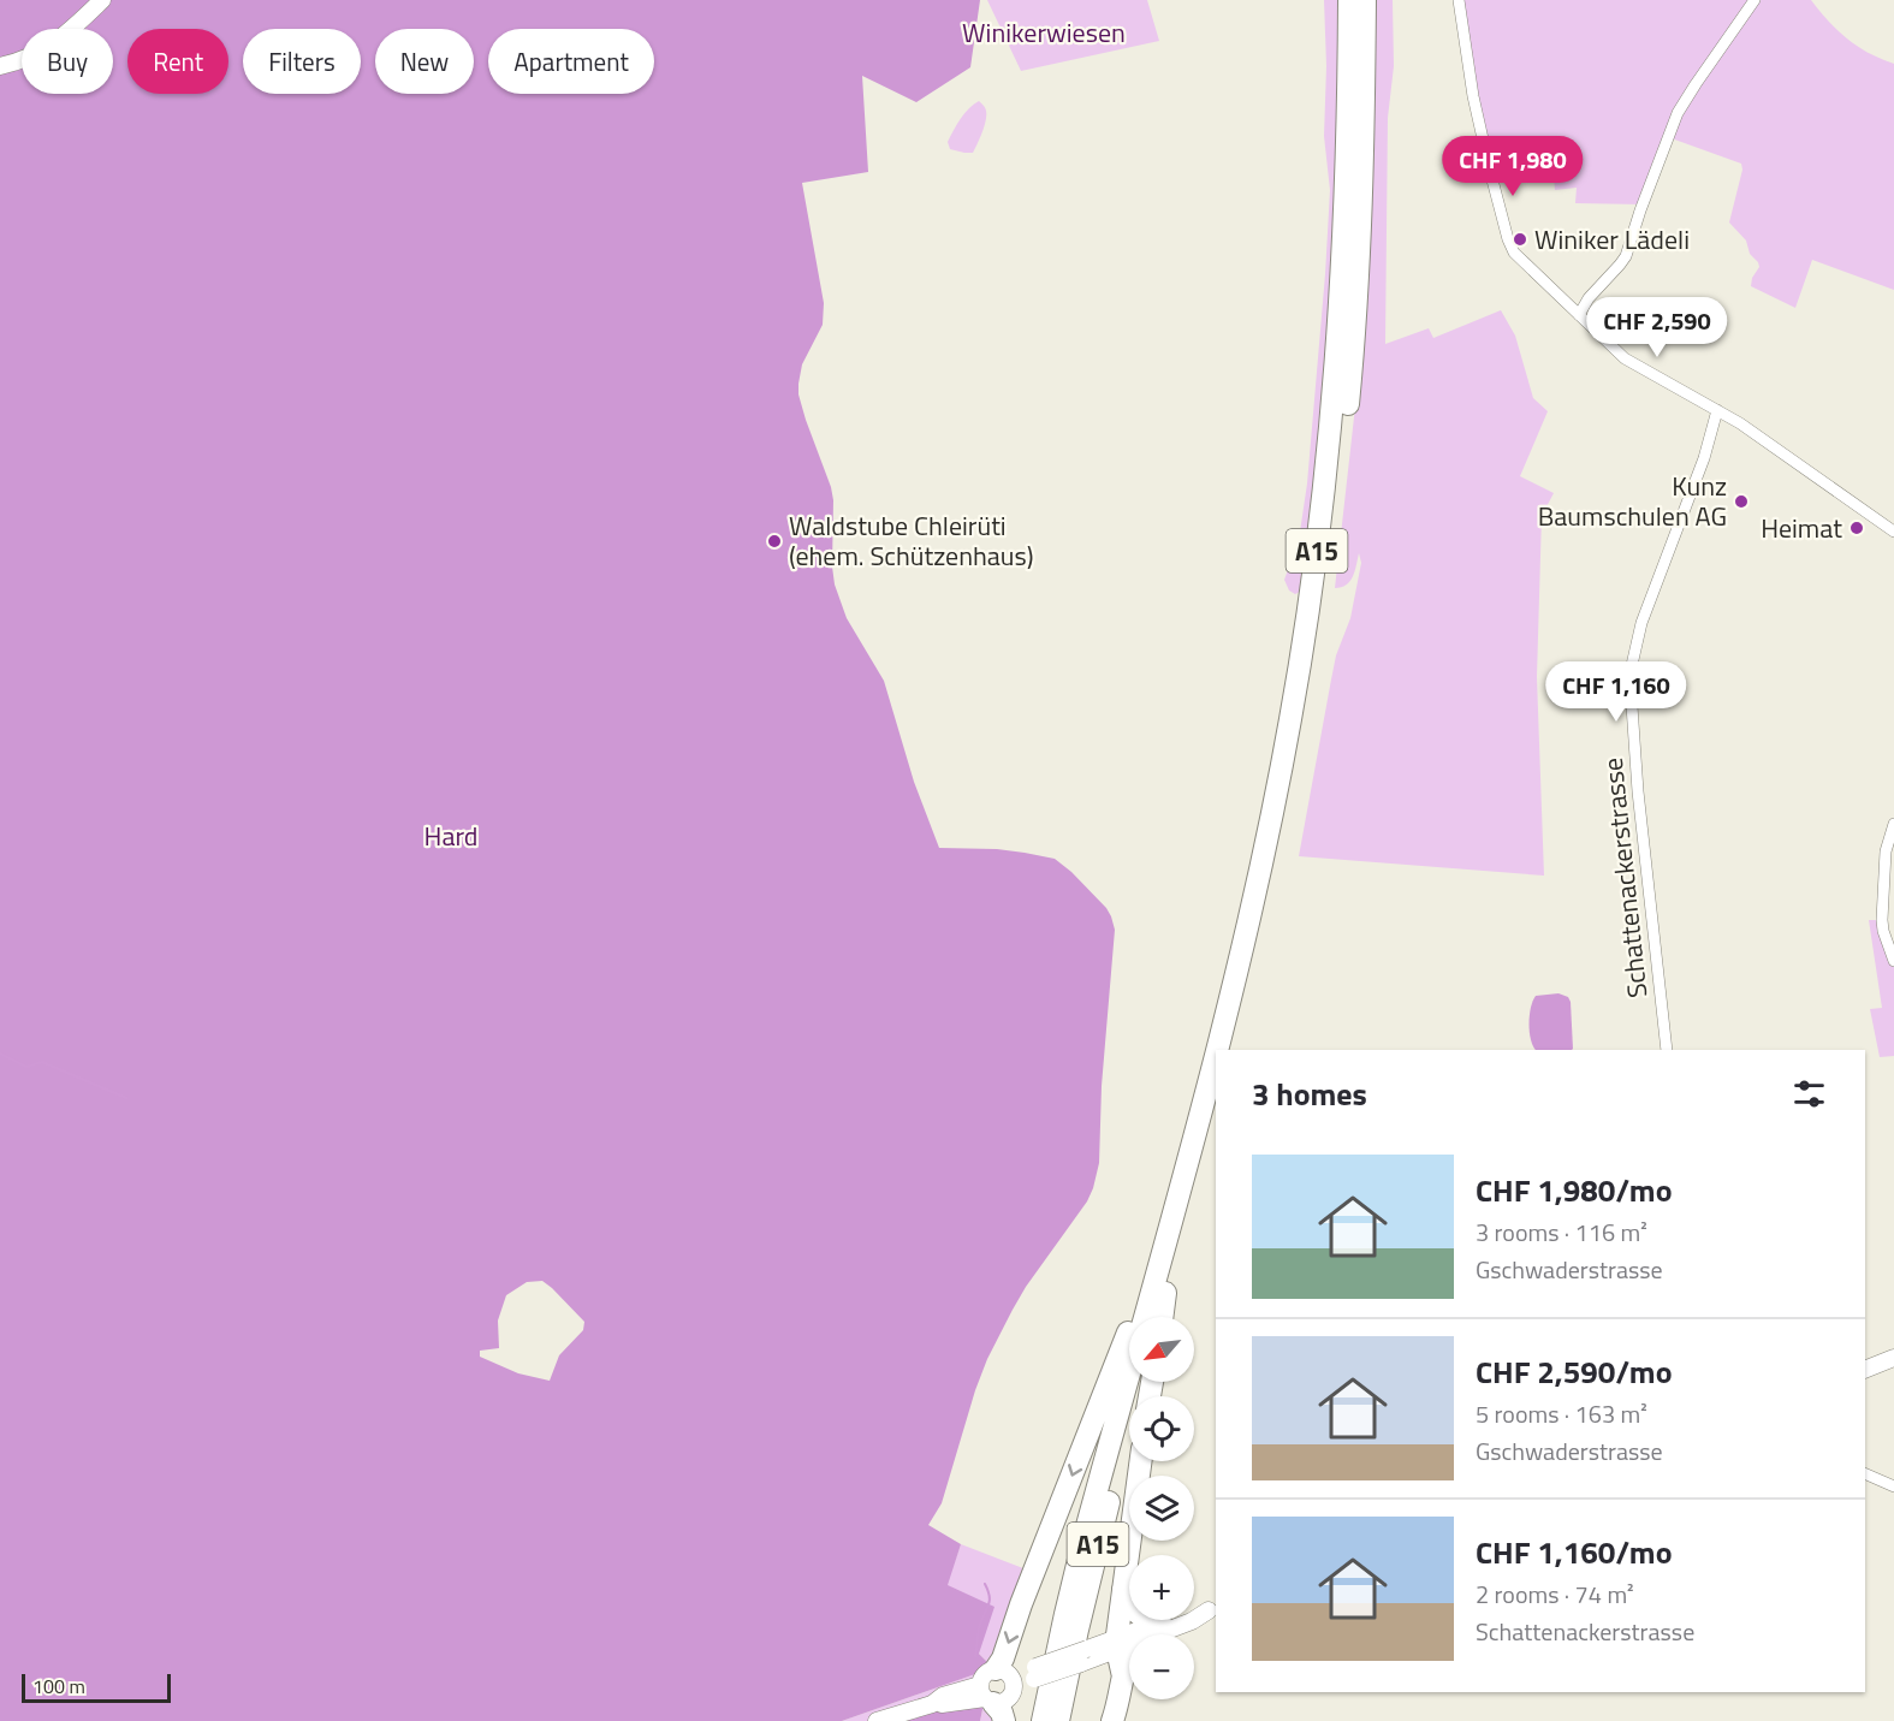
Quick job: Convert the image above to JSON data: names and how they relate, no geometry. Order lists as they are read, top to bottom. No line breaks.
{"streets":{"highway":["A15"],"street":["Schattenackerstrasse"]},"parks":["Winikerwiesen","Hard"],"places":["Winiker Lädeli","Kunz Baumschulen AG","Heimat","Waldstube Chleirüti (ehem. Schützenhaus)"],"scale_bar":"100 m","north":"bottom left","page":{"chip":["Buy","Rent","Filters","New","Apartment"],"price":["CHF 1,980","CHF 2,590","CHF 1,160"],"heading":"3 homes","list":[{"name":"CHF 1,980/mo","note":"3 rooms · 116 m² · Gschwaderstrasse"},{"name":"CHF 2,590/mo","note":"5 rooms · 163 m² · Gschwaderstrasse"},{"name":"CHF 1,160/mo","note":"2 rooms · 74 m² · Schattenackerstrasse"}],"map_buttons":["+","−"],"scale":"100 m"}}
